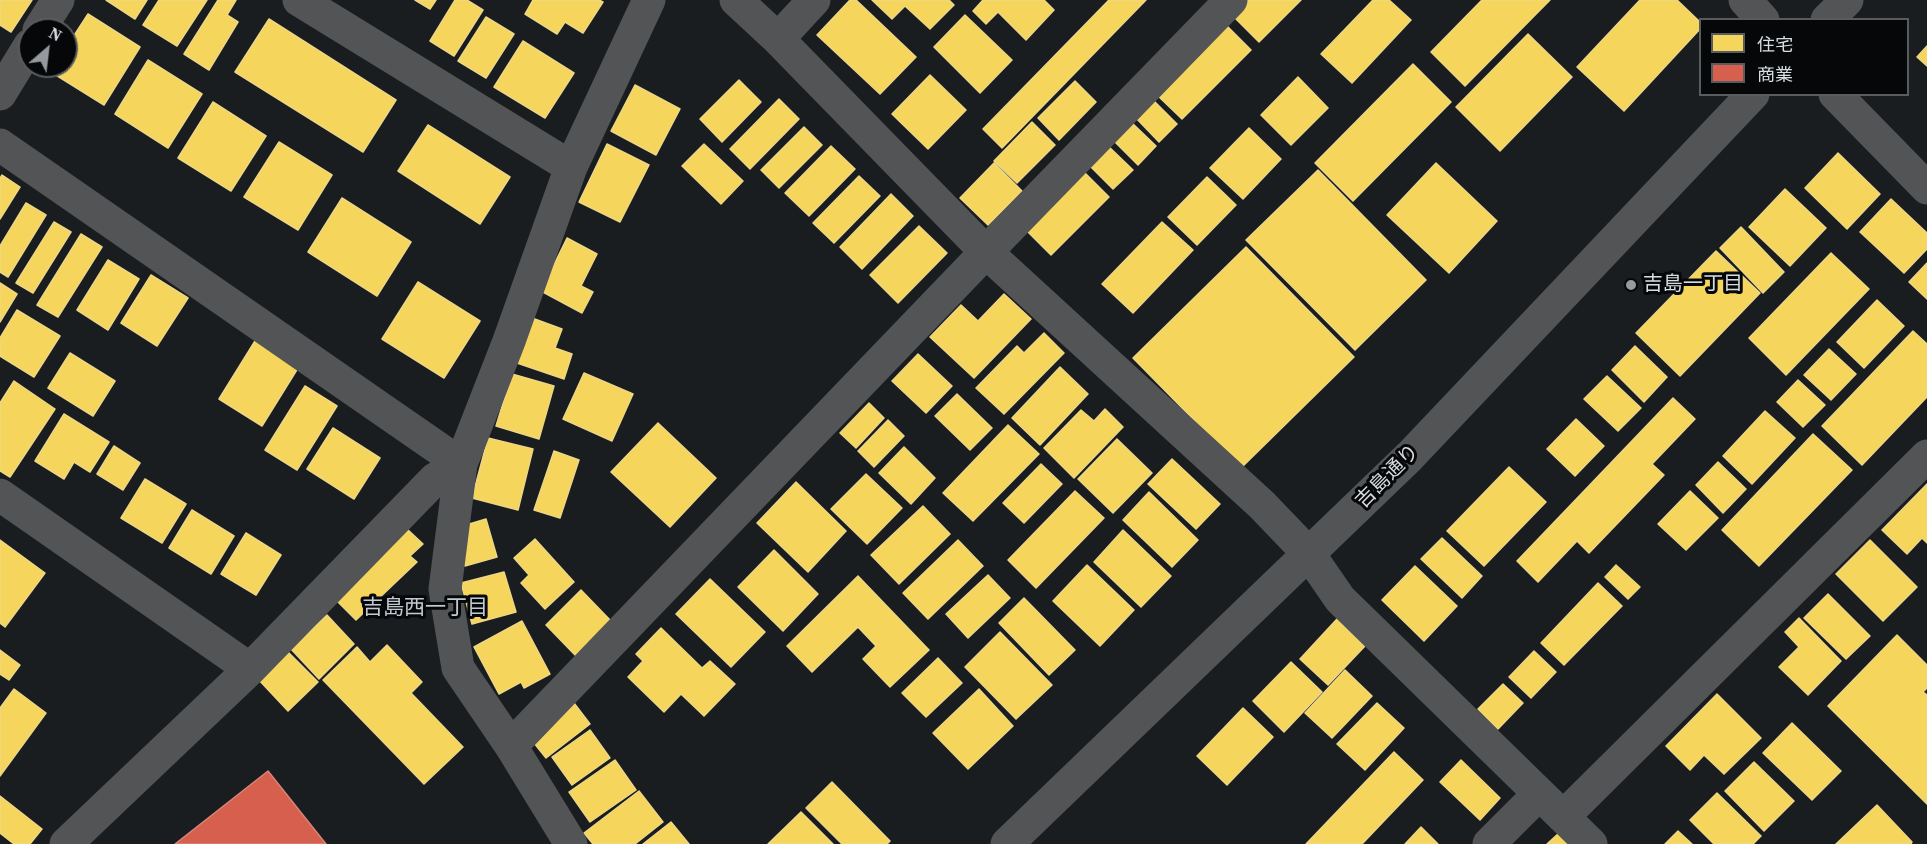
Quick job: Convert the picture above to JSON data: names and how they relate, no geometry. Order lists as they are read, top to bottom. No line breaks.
{"streets":{"street":["吉島通り"]},"districts":["吉島西一丁目"],"places":["吉島一丁目"],"legend":["住宅","商業"],"north":"top right"}
